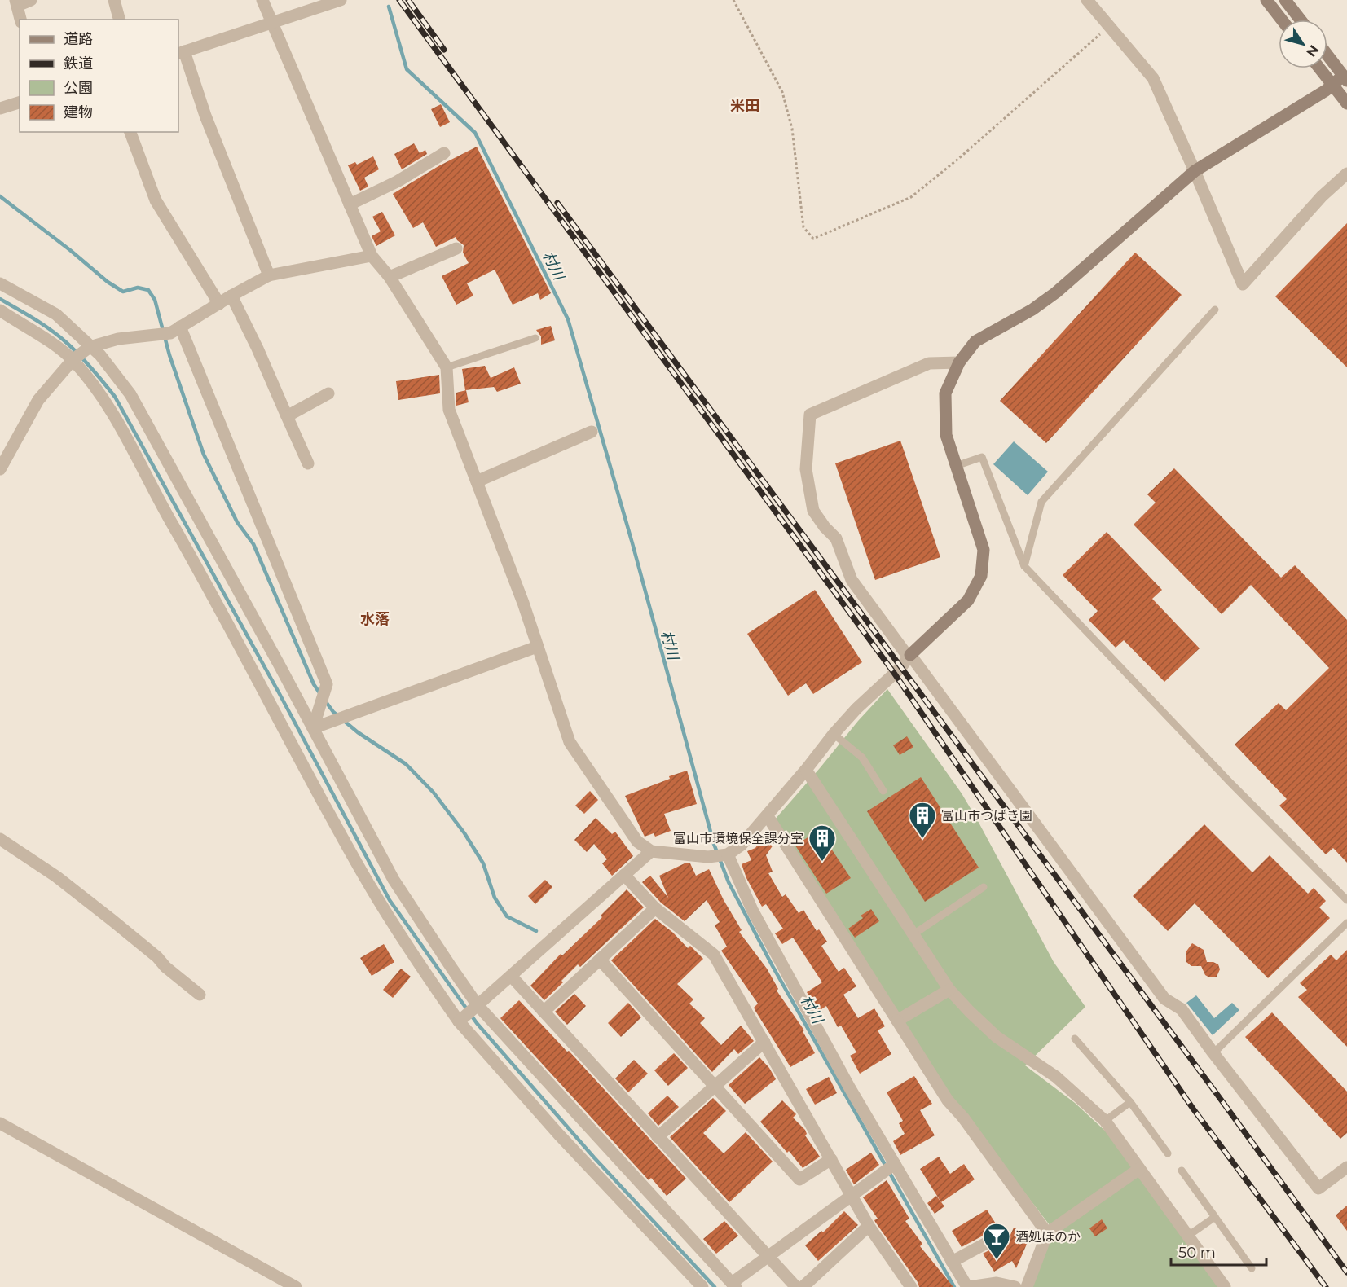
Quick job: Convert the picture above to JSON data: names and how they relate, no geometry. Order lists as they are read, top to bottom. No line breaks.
{"districts":["米田","水落"],"water":["村川"],"places":{"building":["富山市つばき園","富山市環境保全課分室"],"bar":["酒処ほのか"]},"legend":["道路","鉄道","公園","建物"],"scale_bar":"50 m","north":"bottom right"}
